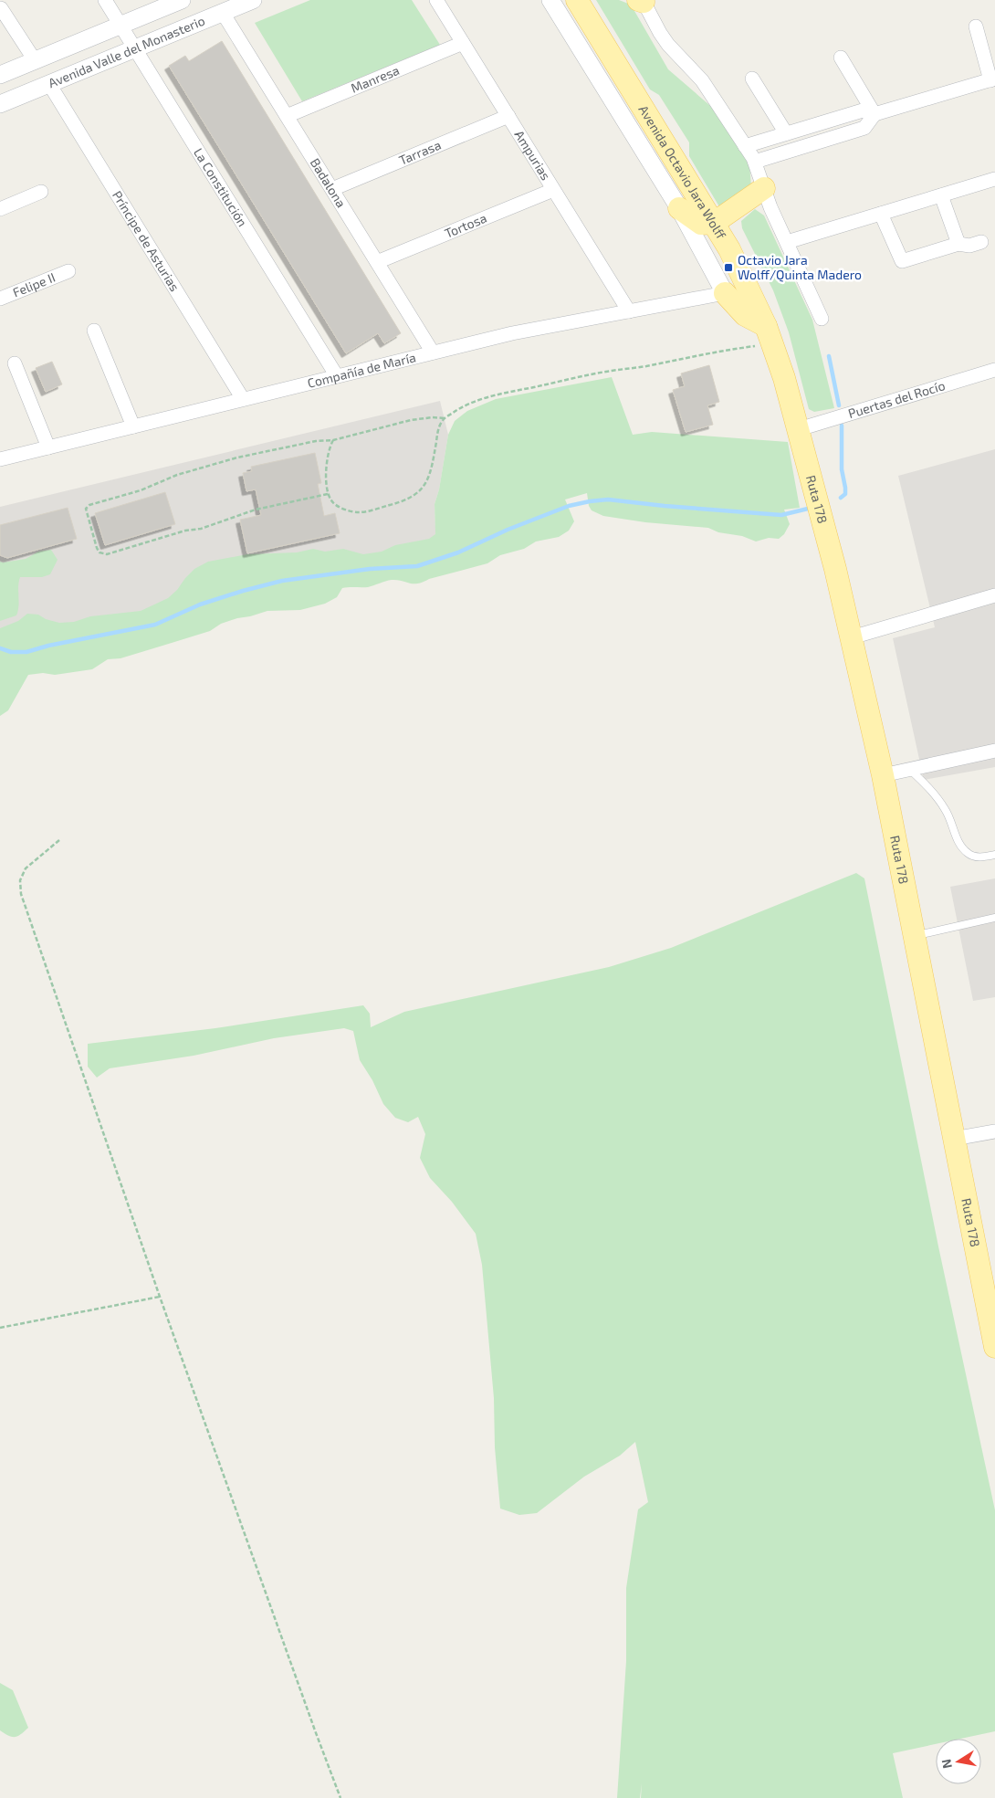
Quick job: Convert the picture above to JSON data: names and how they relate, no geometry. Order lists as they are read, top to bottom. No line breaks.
{"streets":{"main road":["Avenida Octavio Jara Wolff","Ruta 178"],"street":["Avenida Valle del Monasterio","Manresa","Tarrasa","Ampurias","Badalona","La Constitución","Tortosa","Príncipe de Asturias","Felipe II","Compañía de María","Puertas del Rocío"]},"crossings":[["Avenida Valle del Monasterio","Badalona"],["Avenida Valle del Monasterio","La Constitución"],["Avenida Valle del Monasterio","Príncipe de Asturias"],["Manresa","Ampurias"],["Manresa","Badalona"],["Tarrasa","Ampurias"],["Tarrasa","Badalona"],["Ampurias","Tortosa"],["Ampurias","Compañía de María"],["Avenida Octavio Jara Wolff","Compañía de María"],["Avenida Octavio Jara Wolff","Ruta 178"],["Badalona","Tortosa"],["Badalona","Compañía de María"],["La Constitución","Compañía de María"],["Príncipe de Asturias","Compañía de María"],["Puertas del Rocío","Ruta 178"]],"places":{"transit":["Octavio Jara Wolff/Quinta Madero"]},"north":"left"}
